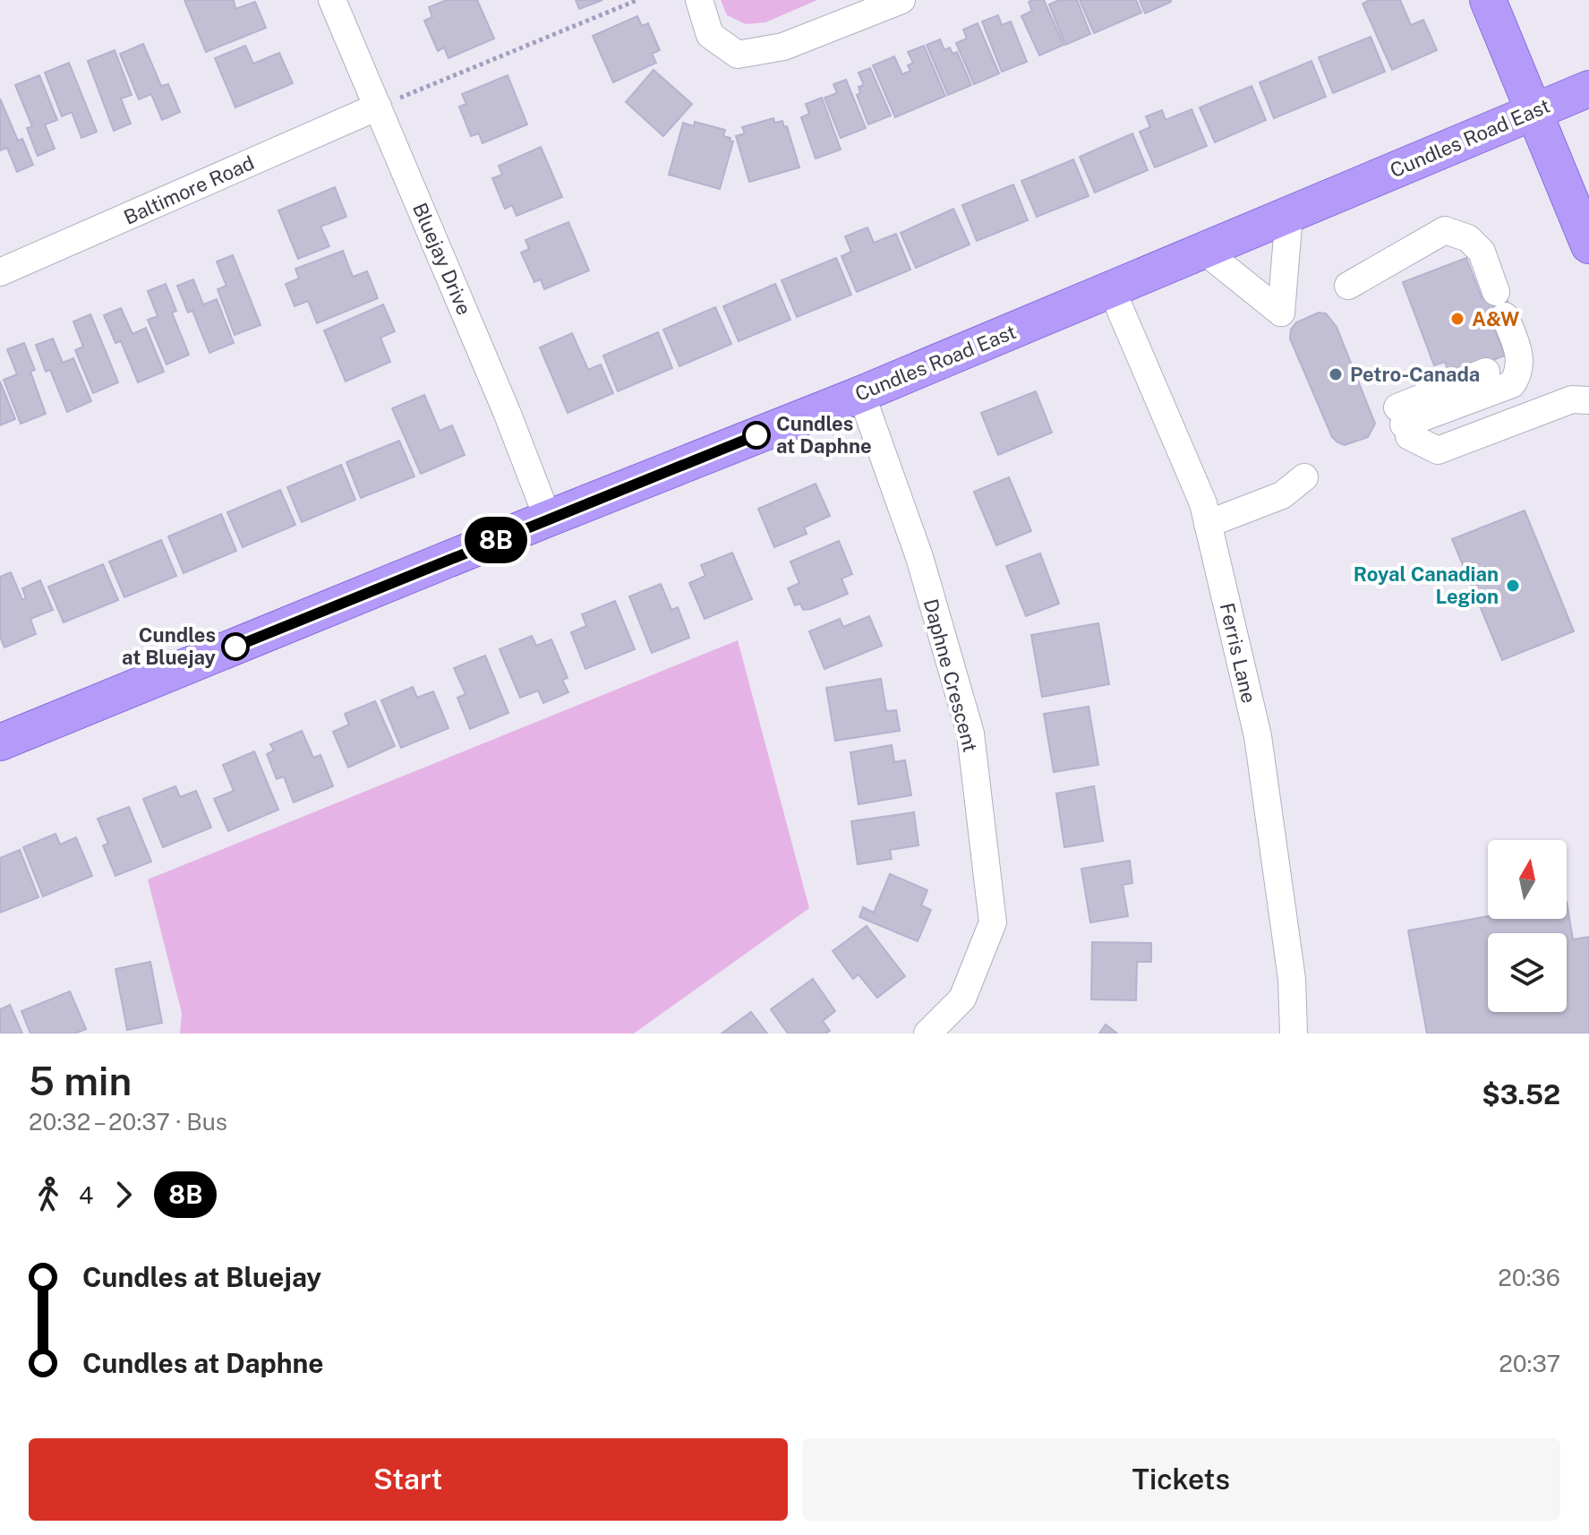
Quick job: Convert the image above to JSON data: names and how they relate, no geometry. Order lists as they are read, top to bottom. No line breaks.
{"streets":{"main road":["Cundles Road East"],"street":["Baltimore Road","Bluejay Drive","Ferris Lane","Daphne Crescent"]},"crossings":[["Cundles Road East","Bluejay Drive"],["Cundles Road East","Ferris Lane"],["Cundles Road East","Daphne Crescent"],["Baltimore Road","Bluejay Drive"]],"places":["A&W","Petro-Canada","Cundles at Daphne","Royal Canadian Legion","Cundles at Bluejay"],"lines":["bus line 8B"],"north":"top","page":{"on_map":"8B","heading":["5 min","20:32 – 20:37 · Bus","$3.52"],"legs":["4","8B"],"list":[{"name":"Cundles at Bluejay","value":"20:36"},{"name":"Cundles at Daphne","value":"20:37"}],"buttons":["Start","Tickets"]}}
